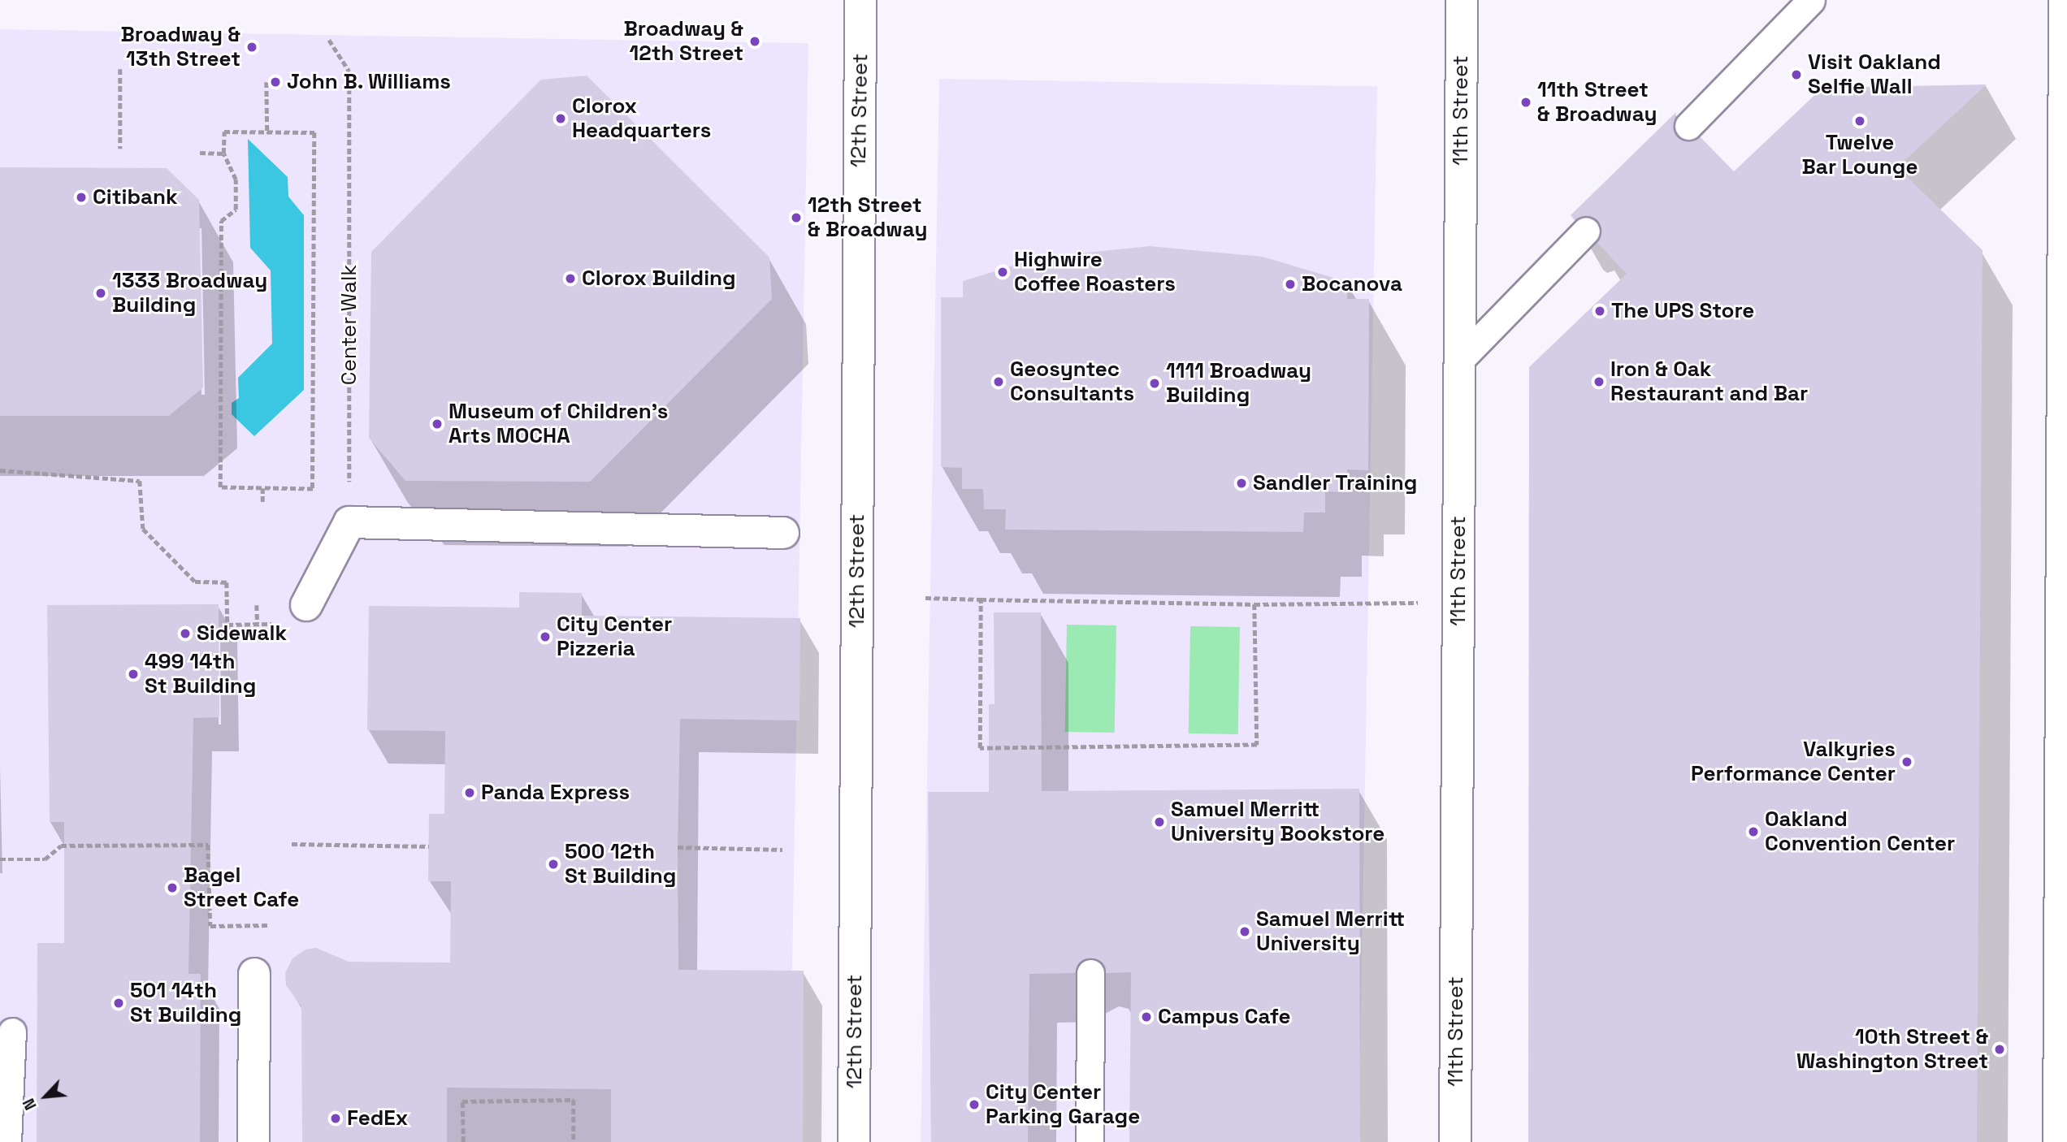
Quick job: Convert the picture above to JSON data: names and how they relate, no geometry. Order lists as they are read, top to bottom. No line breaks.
{"streets":{"main road":["12th Street","11th Street"],"path":["Center Walk"]},"places":["Broadway & 12th Street","Broadway & 13th Street","Visit Oakland Selfie Wall","John B. Williams","11th Street & Broadway","Clorox Headquarters","Twelve Bar Lounge","Citibank","12th Street & Broadway","Highwire Coffee Roasters","Clorox Building","Bocanova","1333 Broadway Building","The UPS Store","Geosyntec Consultants","Iron & Oak Restaurant and Bar","1111 Broadway Building","Museum of Children's Arts MOCHA","Sandler Training","Sidewalk","City Center Pizzeria","499 14th St Building","Valkyries Performance Center","Panda Express","Samuel Merritt University Bookstore","Oakland Convention Center","500 12th St Building","Bagel Street Cafe","Samuel Merritt University","501 14th St Building","Campus Cafe","10th Street & Washington Street","City Center Parking Garage","FedEx"],"north":"bottom left"}
